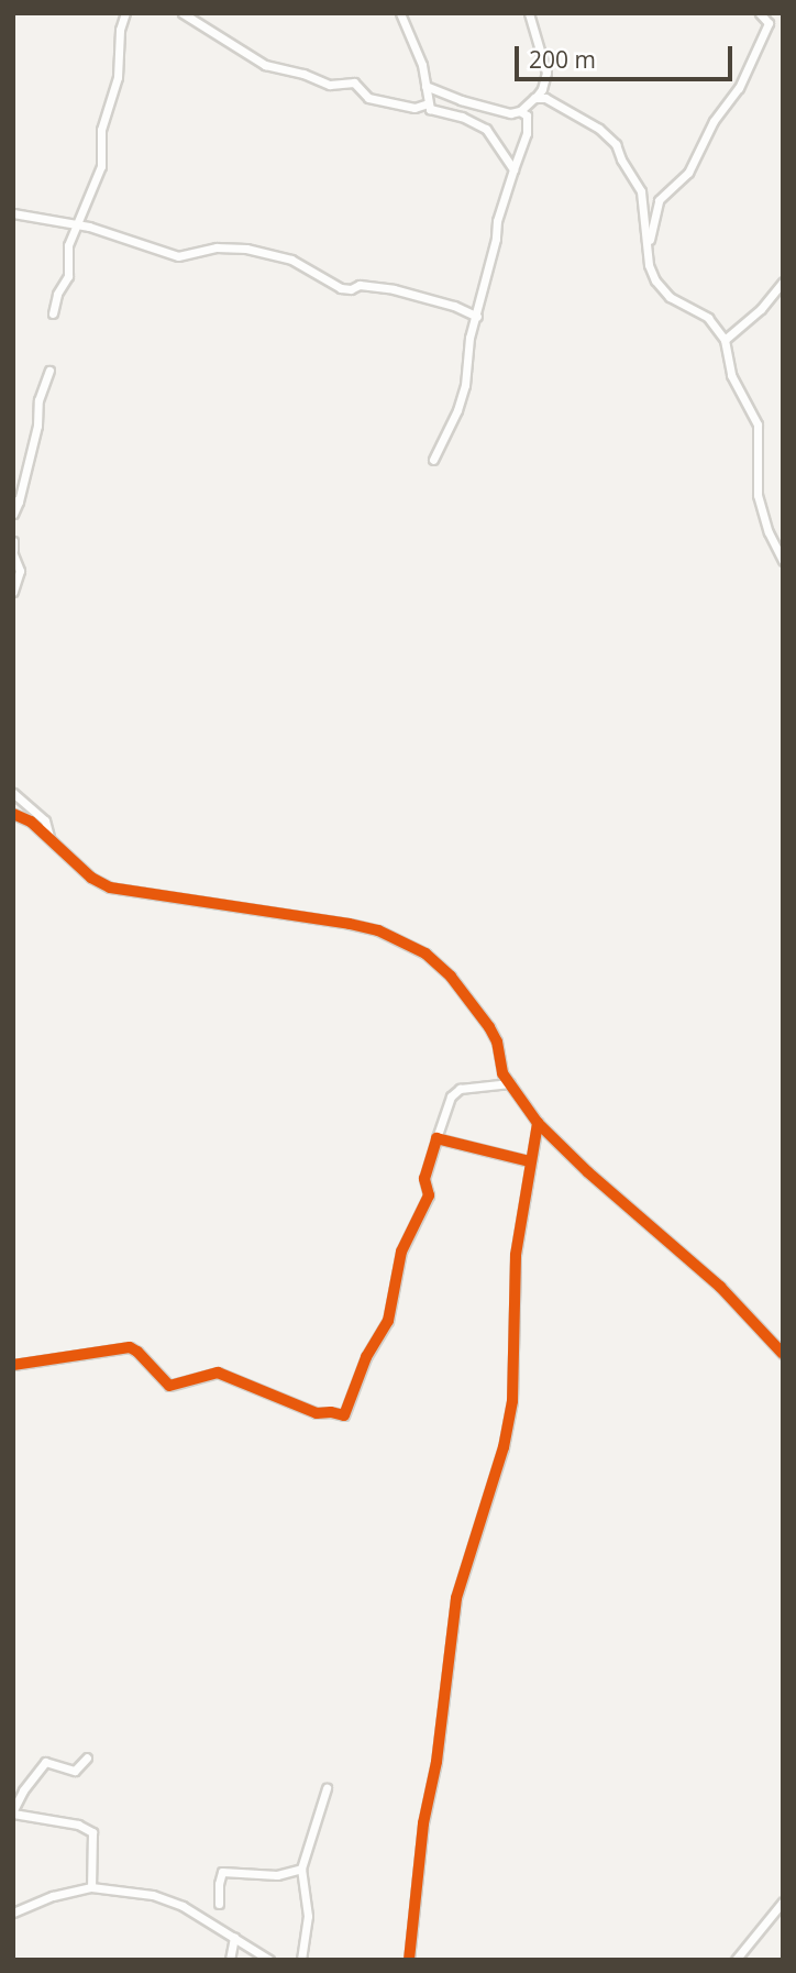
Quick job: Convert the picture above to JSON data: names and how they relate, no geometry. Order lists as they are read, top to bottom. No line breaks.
{"scale_bar":"200 m"}
